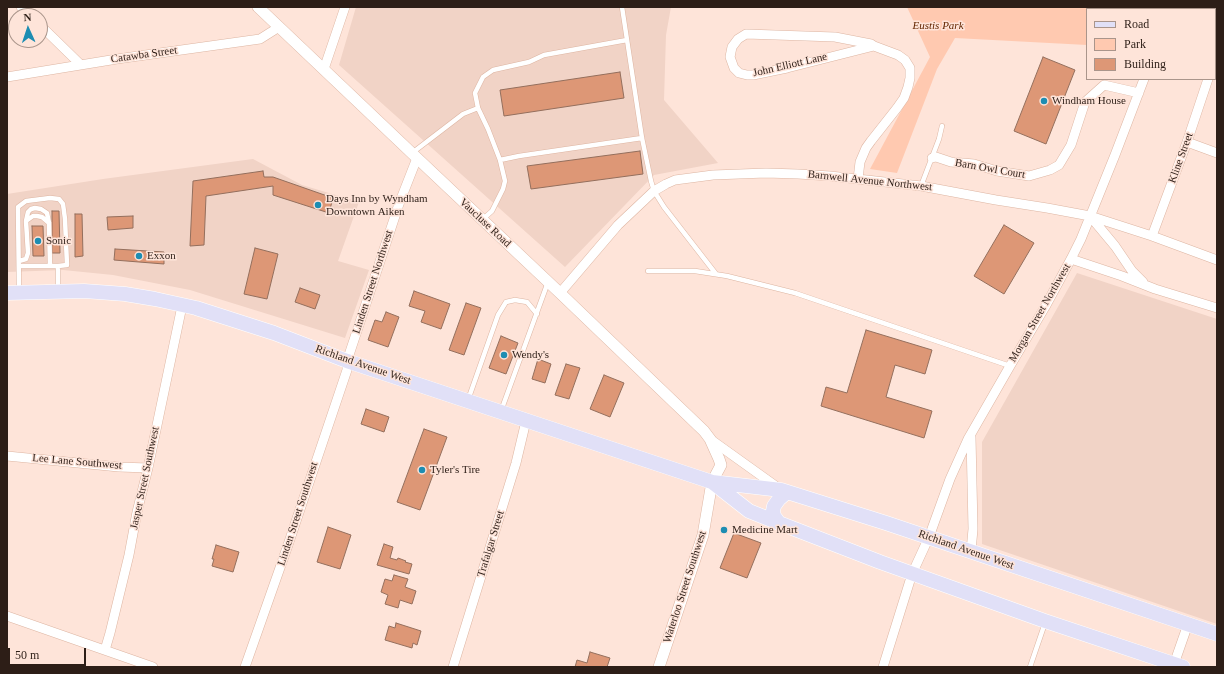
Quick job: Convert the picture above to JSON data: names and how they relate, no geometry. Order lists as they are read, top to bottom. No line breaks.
{"streets":{"main road":["Richland Avenue West"],"street":["Catawba Street","John Elliott Lane","Kline Street","Barn Owl Court","Barnwell Avenue Northwest","Vaucluse Road","Linden Street Northwest","Morgan Street Northwest","Lee Lane Southwest","Jasper Street Southwest","Linden Street Southwest","Trafalgar Street","Waterloo Street Southwest"]},"crossings":[["Catawba Street","Vaucluse Road"],["John Elliott Lane","Barnwell Avenue Northwest"],["Kline Street","Barnwell Avenue Northwest"],["Barn Owl Court","Morgan Street Northwest"],["Barnwell Avenue Northwest","Vaucluse Road"],["Barnwell Avenue Northwest","Morgan Street Northwest"],["Vaucluse Road","Linden Street Northwest"],["Vaucluse Road","Waterloo Street Southwest"],["Linden Street Northwest","Richland Avenue West"],["Linden Street Northwest","Linden Street Southwest"],["Morgan Street Northwest","Richland Avenue West"],["Richland Avenue West","Jasper Street Southwest"],["Richland Avenue West","Linden Street Southwest"],["Richland Avenue West","Trafalgar Street"],["Richland Avenue West","Waterloo Street Southwest"],["Lee Lane Southwest","Jasper Street Southwest"]],"parks":["Eustis Park"],"places":["Windham House","Days Inn by Wyndham Downtown Aiken","Sonic","Exxon","Wendy's","Tyler's Tire","Medicine Mart"],"legend":["Road","Park","Building"],"scale_bar":"50 m","north":"top"}
